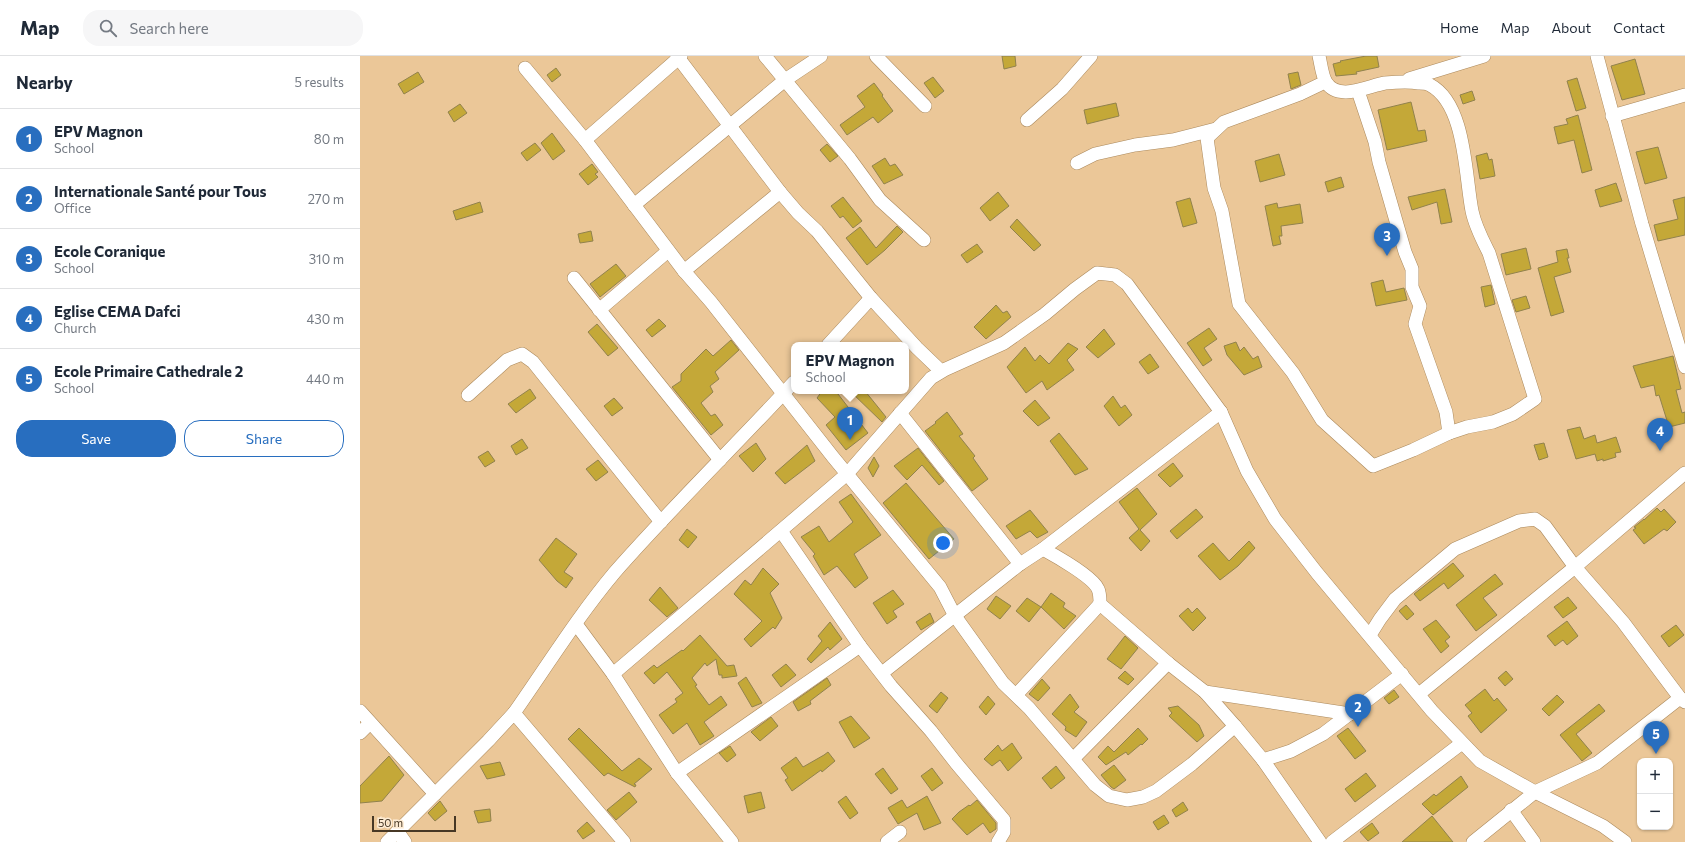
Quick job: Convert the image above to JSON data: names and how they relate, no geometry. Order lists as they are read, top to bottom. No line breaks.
{"scale_bar":"50 m","page":{"header":"Map","search":"Search here","nav":["Home","Map","About","Contact"],"heading":["Nearby","5 results"],"list":[{"mark":"1","name":"EPV Magnon","note":"School","value":"80 m"},{"mark":"2","name":"Internationale Santé pour Tous","note":"Office","value":"270 m"},{"mark":"3","name":"Ecole Coranique","note":"School","value":"310 m"},{"mark":"4","name":"Eglise CEMA Dafci","note":"Church","value":"430 m"},{"mark":"5","name":"Ecole Primaire Cathedrale 2","note":"School","value":"440 m"}],"pins":["3","1","4","2","5"],"popup":["EPV Magnon","School"],"buttons":["Save","Share"],"map_buttons":["+","−"],"scale":"50 m"}}
